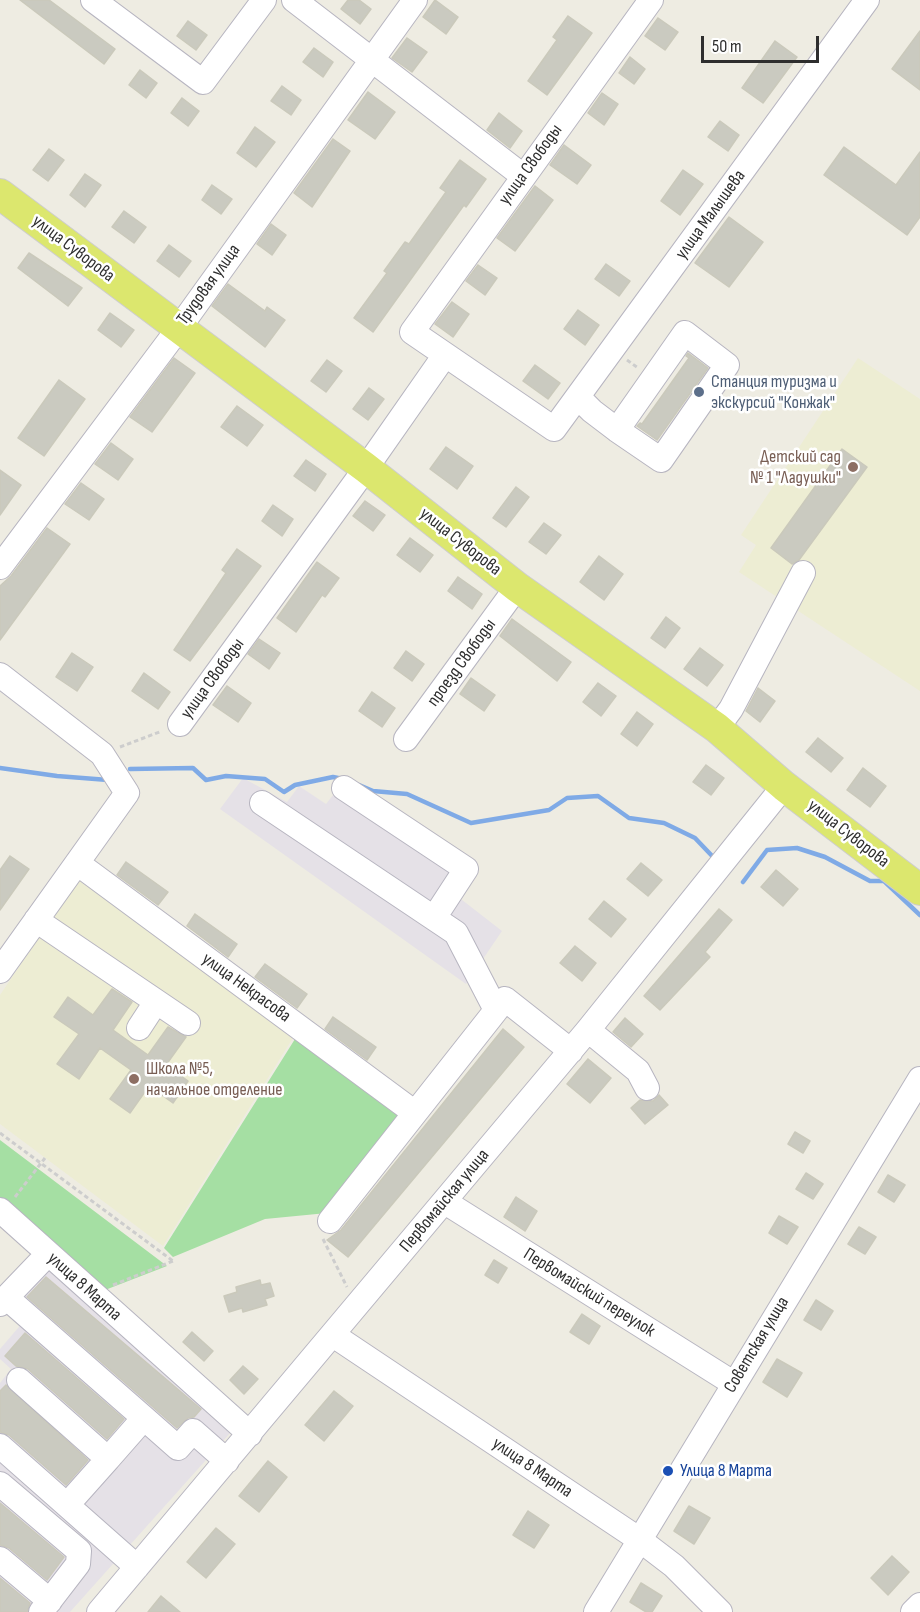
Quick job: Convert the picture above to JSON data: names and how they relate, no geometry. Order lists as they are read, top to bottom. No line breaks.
{"streets":{"main road":["улица Суворова"],"street":["улица Свободы","улица Малышева","Трудовая улица","проезд Свободы","улица Некрасова","Первомайская улица","улица 8 Марта","Первомайский переулок","Советская улица"]},"crossings":[["улица Свободы","улица Малышева"],["улица Свободы","улица Суворова"],["улица Суворова","Трудовая улица"],["улица Суворова","проезд Свободы"],["улица Суворова","Первомайская улица"],["Первомайская улица","улица 8 Марта"],["Первомайская улица","Первомайский переулок"],["улица 8 Марта","Советская улица"],["Первомайский переулок","Советская улица"]],"places":["Станция туризма и экскурсий \"Конжак\"","Детский сад № 1 \"Ладушки\"","Школа №5, начальное отделение","Улица 8 Марта"],"scale_bar":"50 m"}
